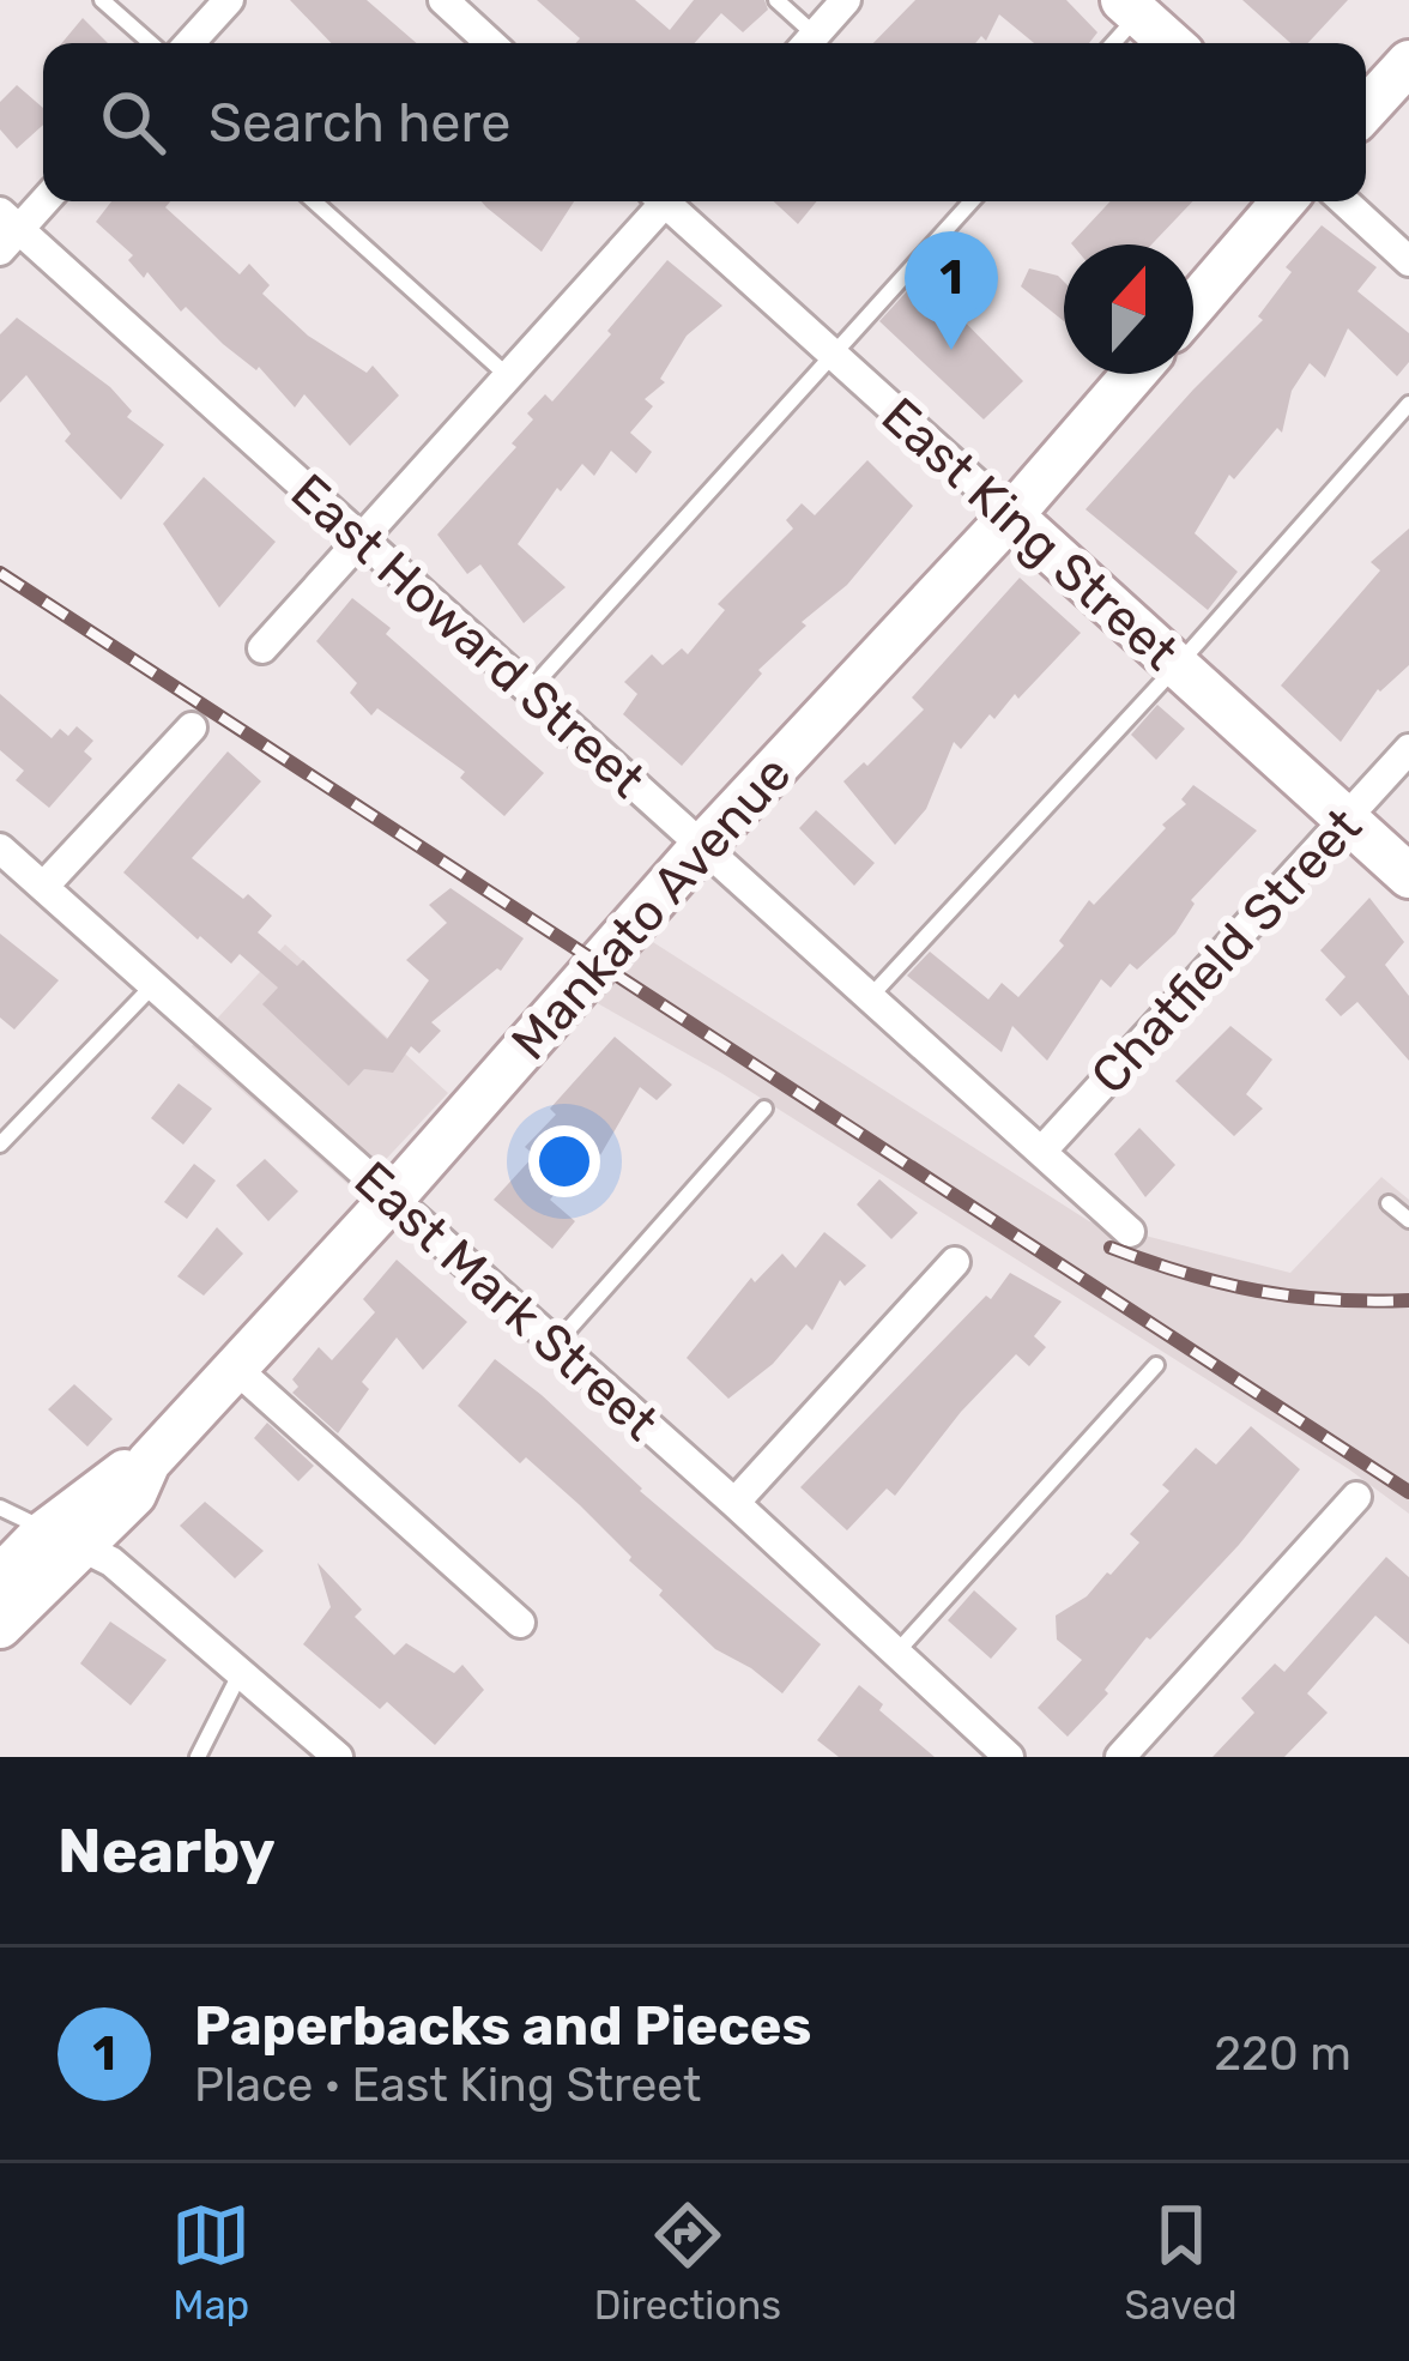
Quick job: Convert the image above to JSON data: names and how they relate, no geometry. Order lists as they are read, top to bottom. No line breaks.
{"streets":{"main road":["East King Street","Mankato Avenue"],"street":["East Howard Street","Chatfield Street","East Mark Street"]},"crossings":[["East King Street","Mankato Avenue"],["East King Street","Chatfield Street"],["East Howard Street","Mankato Avenue"],["East Howard Street","Chatfield Street"],["Mankato Avenue","East Mark Street"]],"north":"top","page":{"search":"Search here","pins":"1","heading":"Nearby","list":[{"mark":"1","name":"Paperbacks and Pieces","note":"Place · East King Street","value":"220 m"}],"nav":["Map","Directions","Saved"]}}
